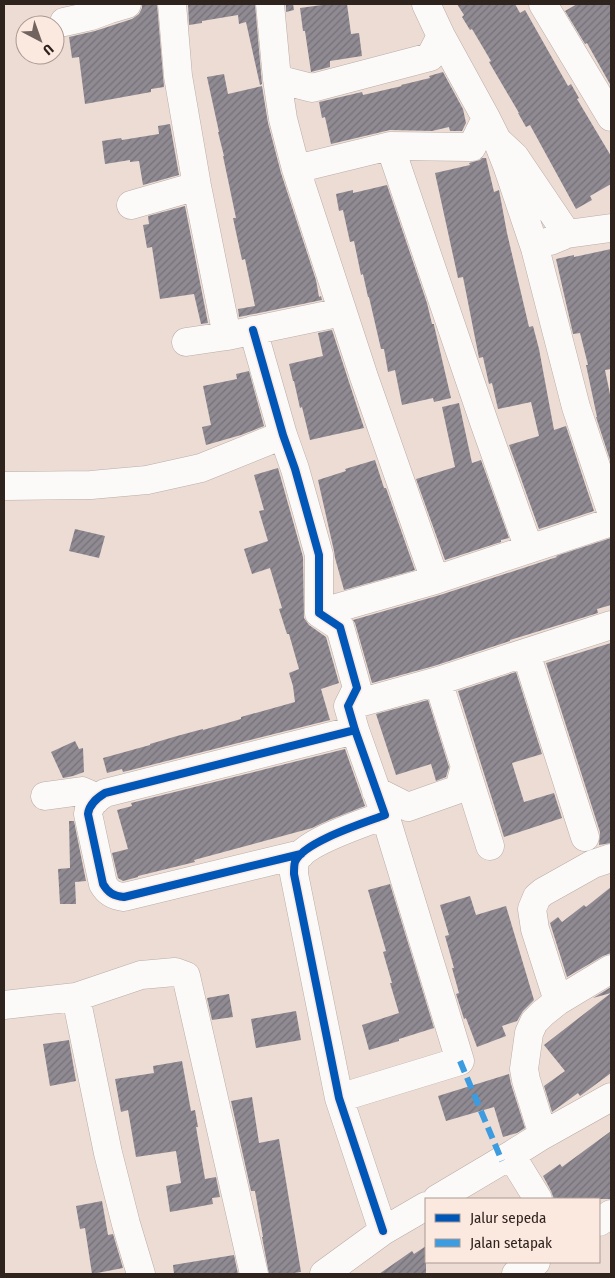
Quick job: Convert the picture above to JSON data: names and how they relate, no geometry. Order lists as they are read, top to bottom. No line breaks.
{"legend":["Jalur sepeda","Jalan setapak"],"north":"bottom right"}
